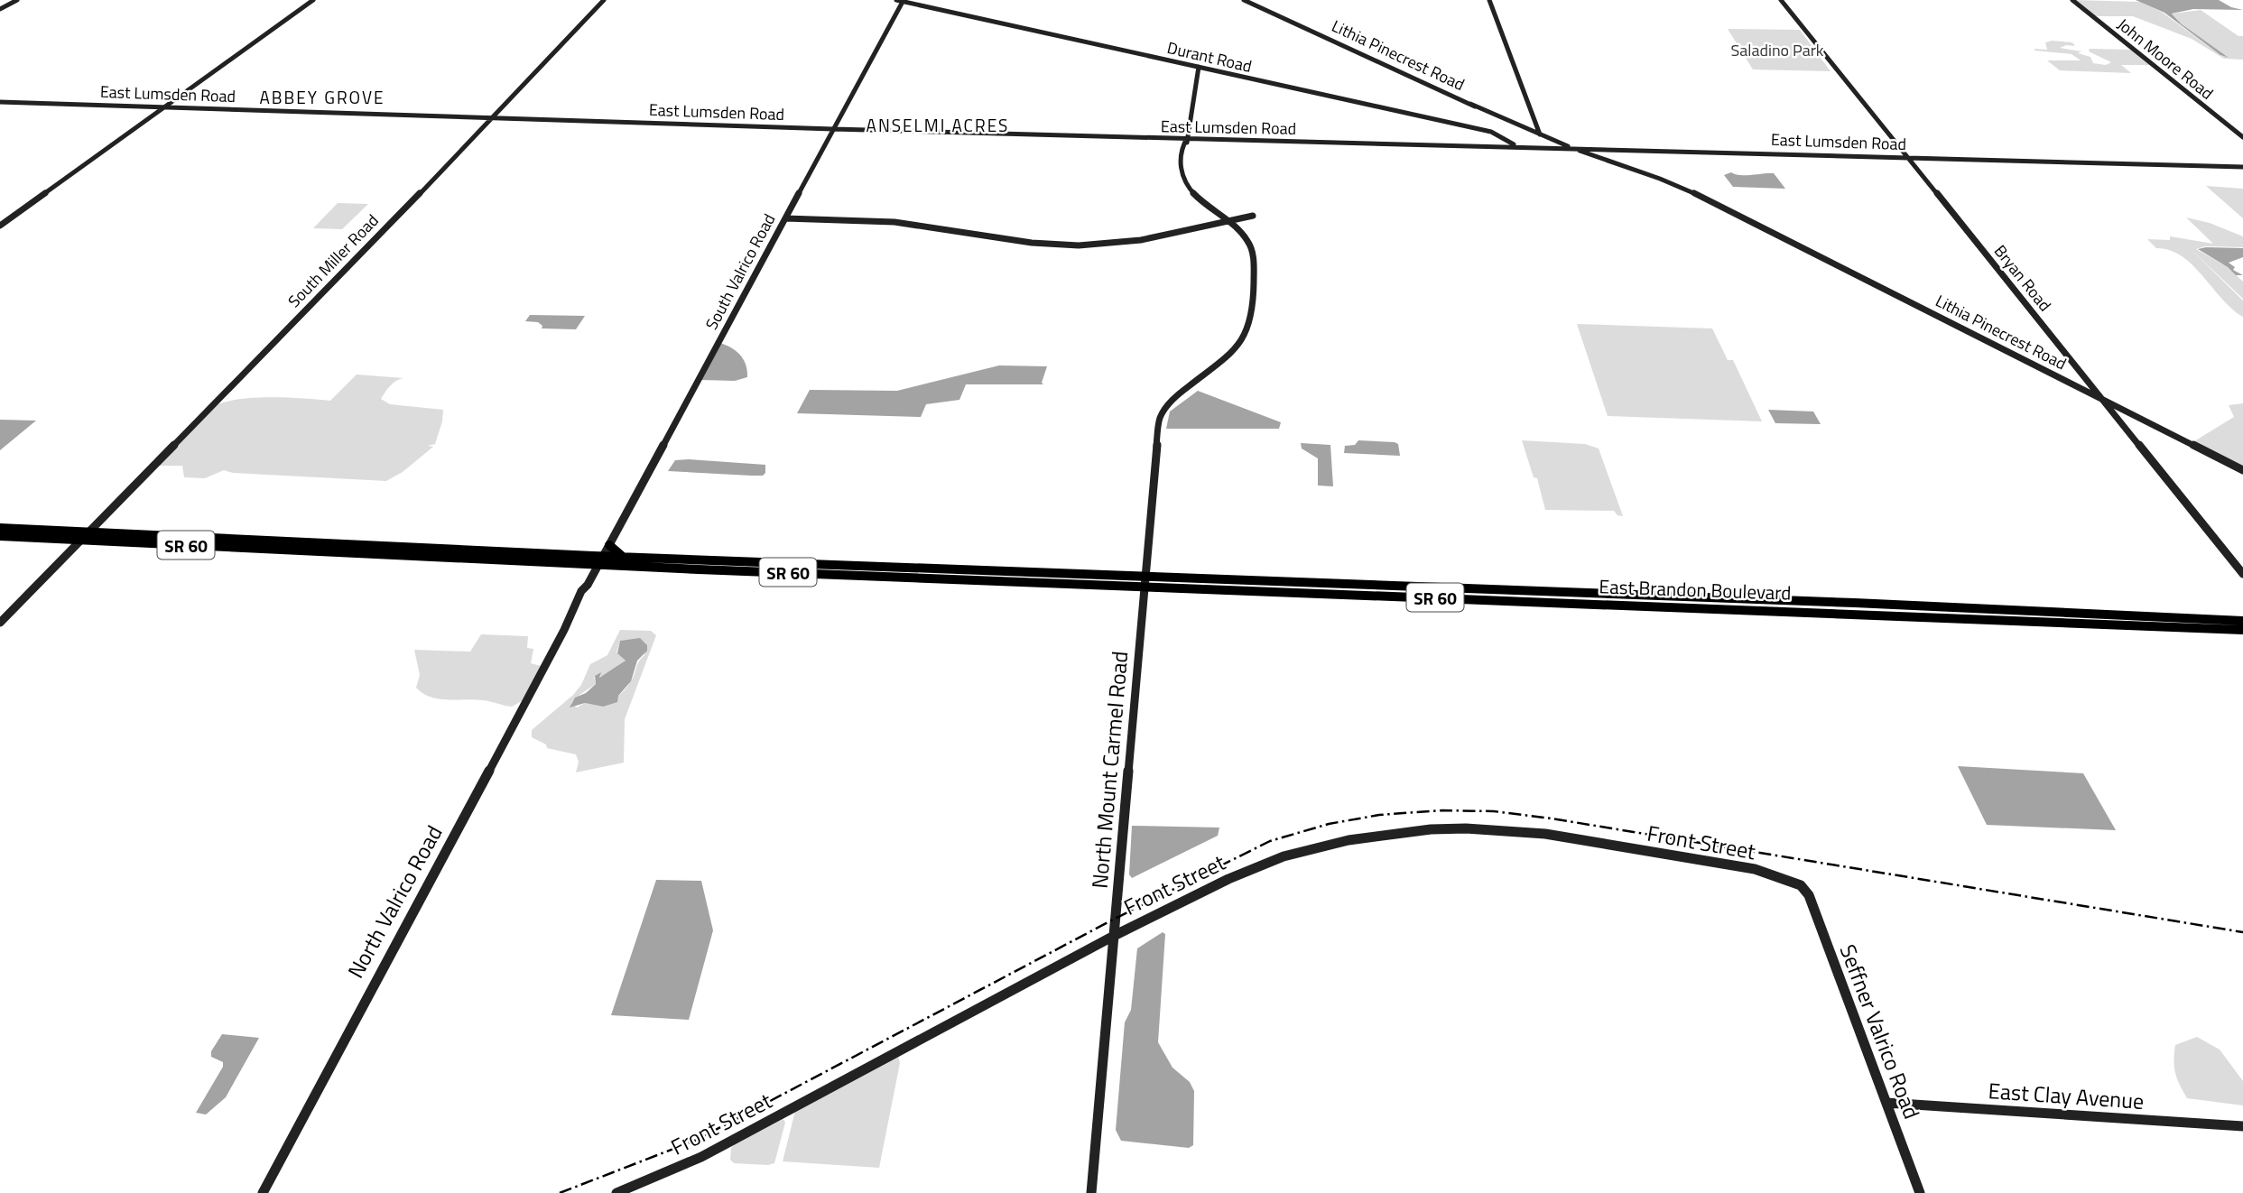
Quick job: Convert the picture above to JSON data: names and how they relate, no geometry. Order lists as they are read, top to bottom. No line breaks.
{"streets":{"highway":["SR 60","East Brandon Boulevard"],"street":["Lithia Pinecrest Road","Durant Road","John Moore Road","East Lumsden Road","South Miller Road","South Valrico Road","Bryan Road","North Mount Carmel Road","Front Street","North Valrico Road","Seffner Valrico Road","East Clay Avenue"]},"crossings":[["Lithia Pinecrest Road","East Lumsden Road"],["Lithia Pinecrest Road","Bryan Road"],["Durant Road","East Lumsden Road"],["Durant Road","South Valrico Road"],["East Lumsden Road","South Miller Road"],["East Lumsden Road","South Valrico Road"],["East Lumsden Road","Bryan Road"],["South Miller Road","SR 60"],["South Valrico Road","SR 60"],["South Valrico Road","North Valrico Road"],["SR 60","East Brandon Boulevard"],["SR 60","North Mount Carmel Road"],["SR 60","North Valrico Road"],["East Brandon Boulevard","North Mount Carmel Road"],["North Mount Carmel Road","Front Street"],["Front Street","Seffner Valrico Road"],["Seffner Valrico Road","East Clay Avenue"]],"districts":["ABBEY GROVE","ANSELMI ACRES"],"parks":["Saladino Park"]}
